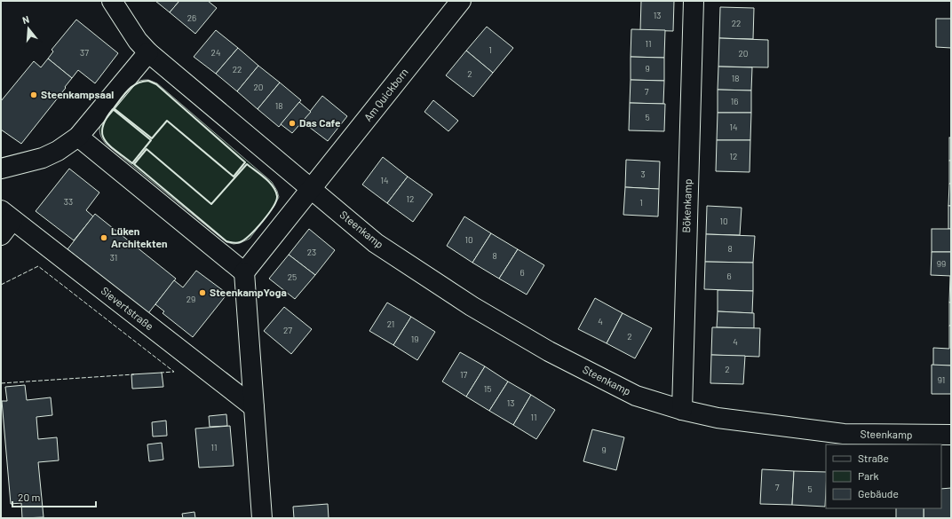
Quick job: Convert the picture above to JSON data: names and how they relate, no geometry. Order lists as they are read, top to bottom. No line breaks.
{"streets":{"street":["Am Quickborn","Bökenkamp","Steenkamp","Sievertstraße"]},"crossings":[["Am Quickborn","Steenkamp"],["Bökenkamp","Steenkamp"]],"places":["Steenkampsaal","Das Cafe","Lüken Architekten","SteenkampYoga"],"house_numbers":["13","26","22","11","1","37","24","20","9","22","2","18","20","7","16","18","5","14","12","3","14","12","33","1","10","10","8","23","8","31","99","6","6","25","29","4","21","27","2","19","4","2","17","91","15","13","11","11","9","7","5"],"legend":["Straße","Park","Gebäude"],"scale_bar":"20 m","north":"top"}
